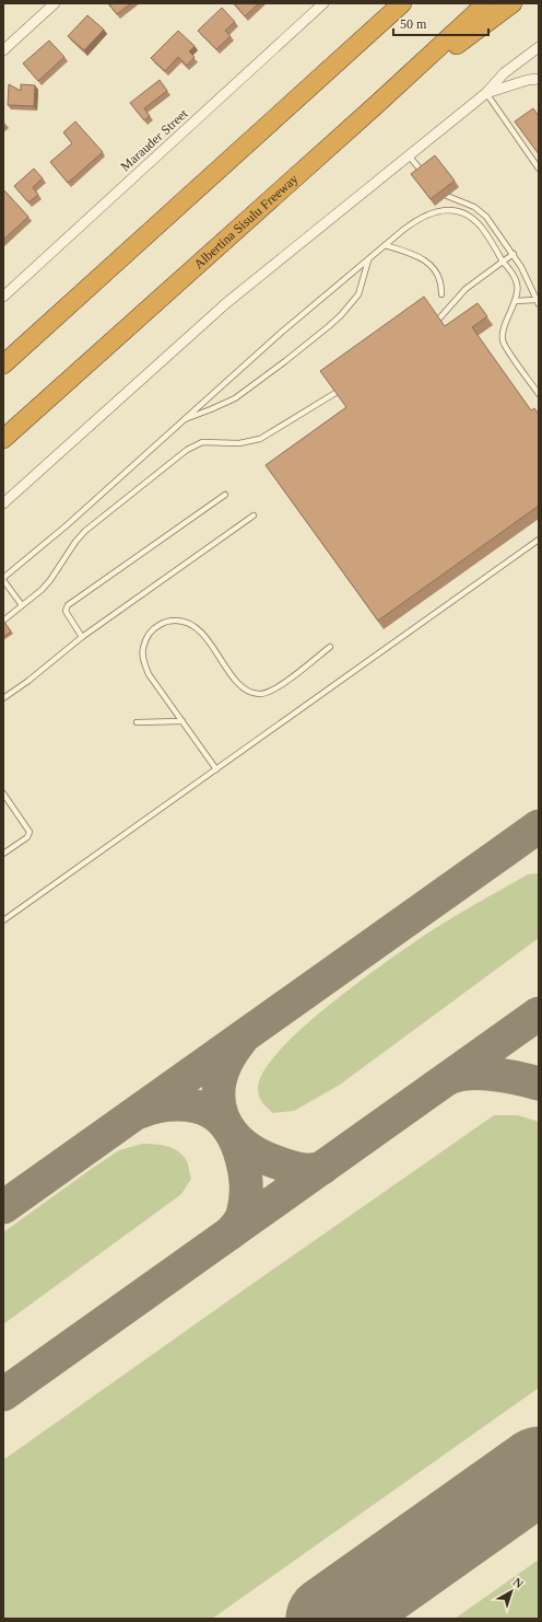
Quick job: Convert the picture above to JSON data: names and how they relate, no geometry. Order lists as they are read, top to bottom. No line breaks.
{"streets":{"highway":["Albertina Sisulu Freeway"],"street":["Marauder Street"]},"scale_bar":"50 m","north":"top right"}
